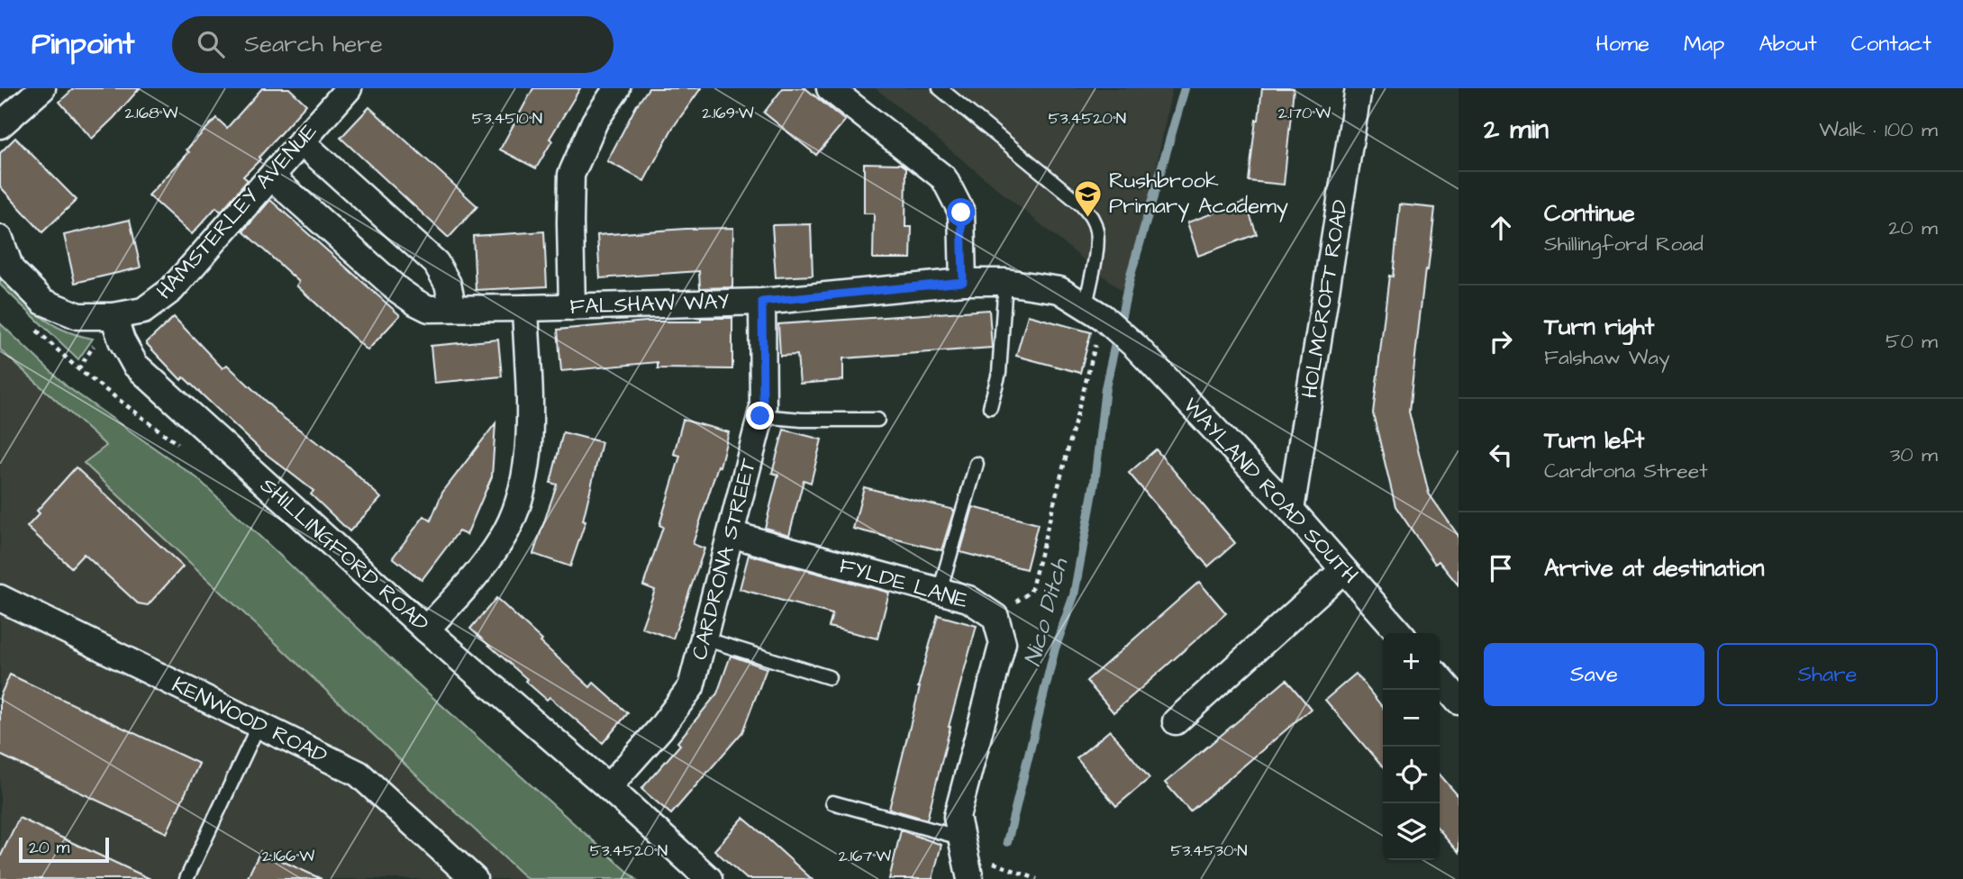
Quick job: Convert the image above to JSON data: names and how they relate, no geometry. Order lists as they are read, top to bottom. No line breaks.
{"streets":{"street":["HAMSTERLEY AVENUE","HOLMCROFT ROAD","FALSHAW WAY","WAYLAND ROAD SOUTH","SHILLINGFORD ROAD","CARDRONA STREET","FYLDE LANE","KENWOOD ROAD"]},"crossings":[["HAMSTERLEY AVENUE","FALSHAW WAY"],["HAMSTERLEY AVENUE","SHILLINGFORD ROAD"],["HOLMCROFT ROAD","WAYLAND ROAD SOUTH"],["FALSHAW WAY","WAYLAND ROAD SOUTH"],["FALSHAW WAY","CARDRONA STREET"],["SHILLINGFORD ROAD","CARDRONA STREET"],["CARDRONA STREET","FYLDE LANE"]],"water":["Nico Ditch"],"places":{"school or university":["Rushbrook Primary Academy"]},"scale_bar":"20 m","page":{"header":"Pinpoint","search":"Search here","nav":["Home","Map","About","Contact"],"heading":["2 min","Walk · 100 m"],"list":[["Continue","Shillingford Road","20 m"],["Turn right","Falshaw Way","50 m"],["Turn left","Cardrona Street","30 m"],"Arrive at destination"],"buttons":["Save","Share"],"map_buttons":["+","−"],"scale":"20 m"},"coordinates":["2.168°W","2.169°W","2.170°W","53.4510°N","53.4520°N","53.4530°N","2.166°W","2.167°W"]}
